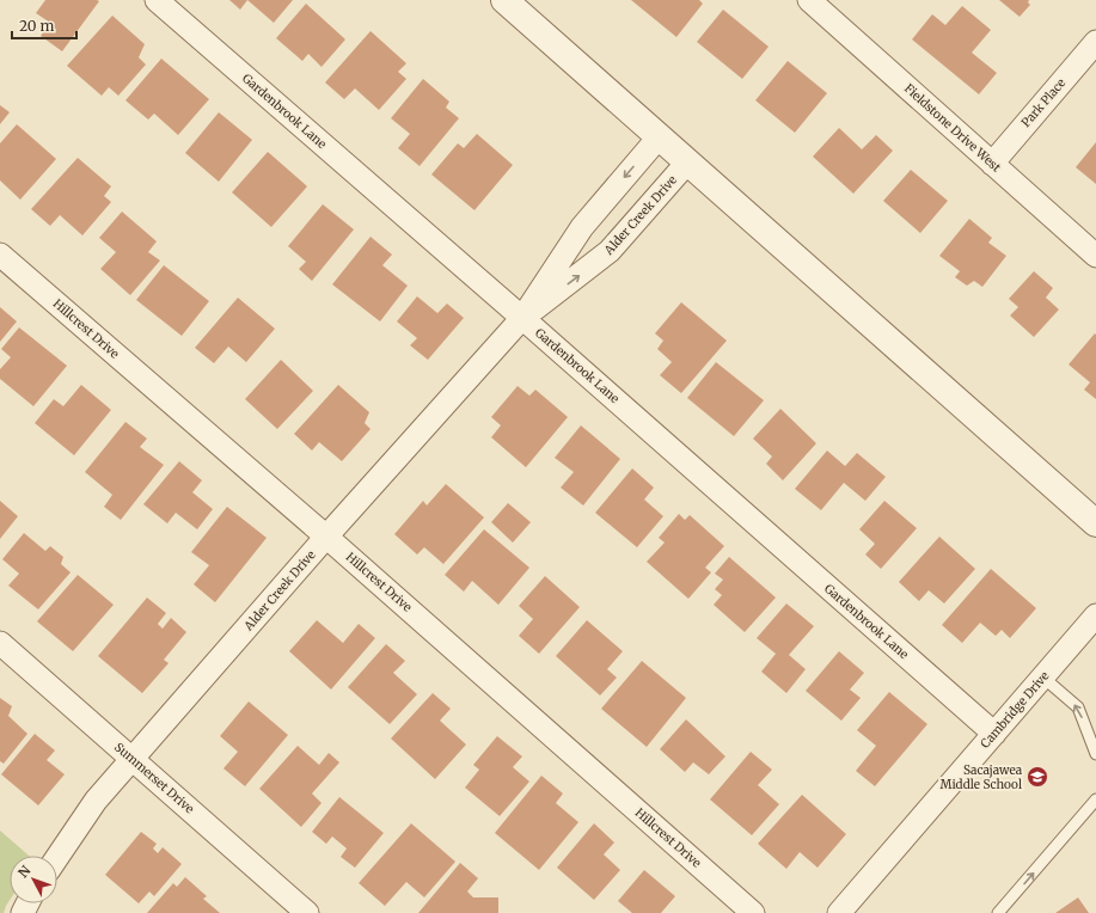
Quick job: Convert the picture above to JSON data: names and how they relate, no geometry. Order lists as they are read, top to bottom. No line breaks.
{"streets":{"street":["Park Place","Gardenbrook Lane","Fieldstone Drive West","Alder Creek Drive","Hillcrest Drive","Cambridge Drive","Summerset Drive"]},"crossings":[["Park Place","Fieldstone Drive West"],["Gardenbrook Lane","Alder Creek Drive"],["Gardenbrook Lane","Cambridge Drive"],["Alder Creek Drive","Hillcrest Drive"],["Alder Creek Drive","Summerset Drive"]],"places":{"school or university":["Sacajawea Middle School"]},"scale_bar":"20 m","north":"top left"}
